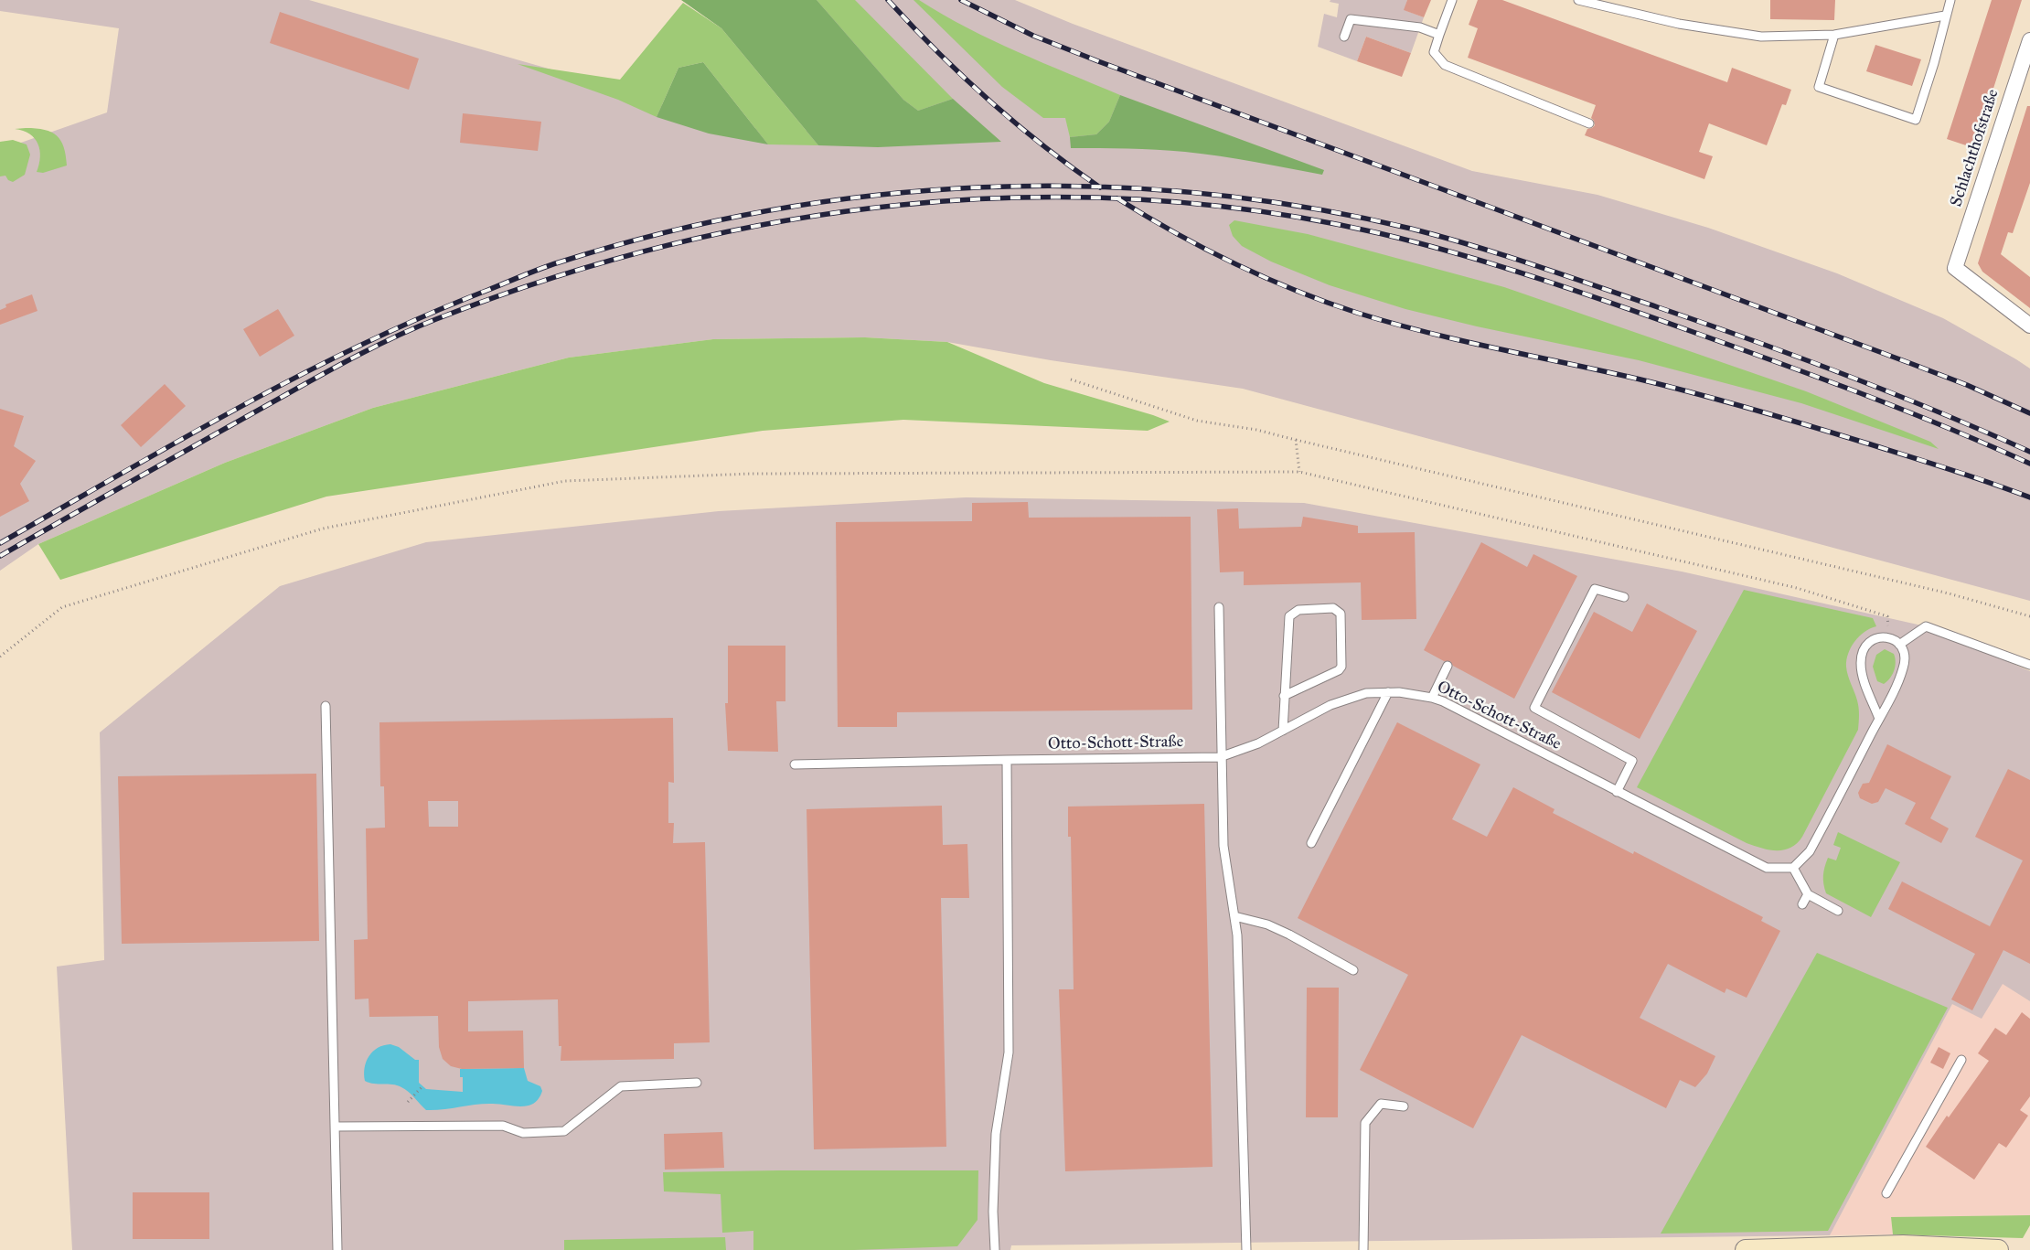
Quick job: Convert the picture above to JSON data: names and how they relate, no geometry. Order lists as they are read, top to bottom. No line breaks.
{"streets":{"street":["Schlachthofstraße"],"lane":["Otto-Schott-Straße"]}}
